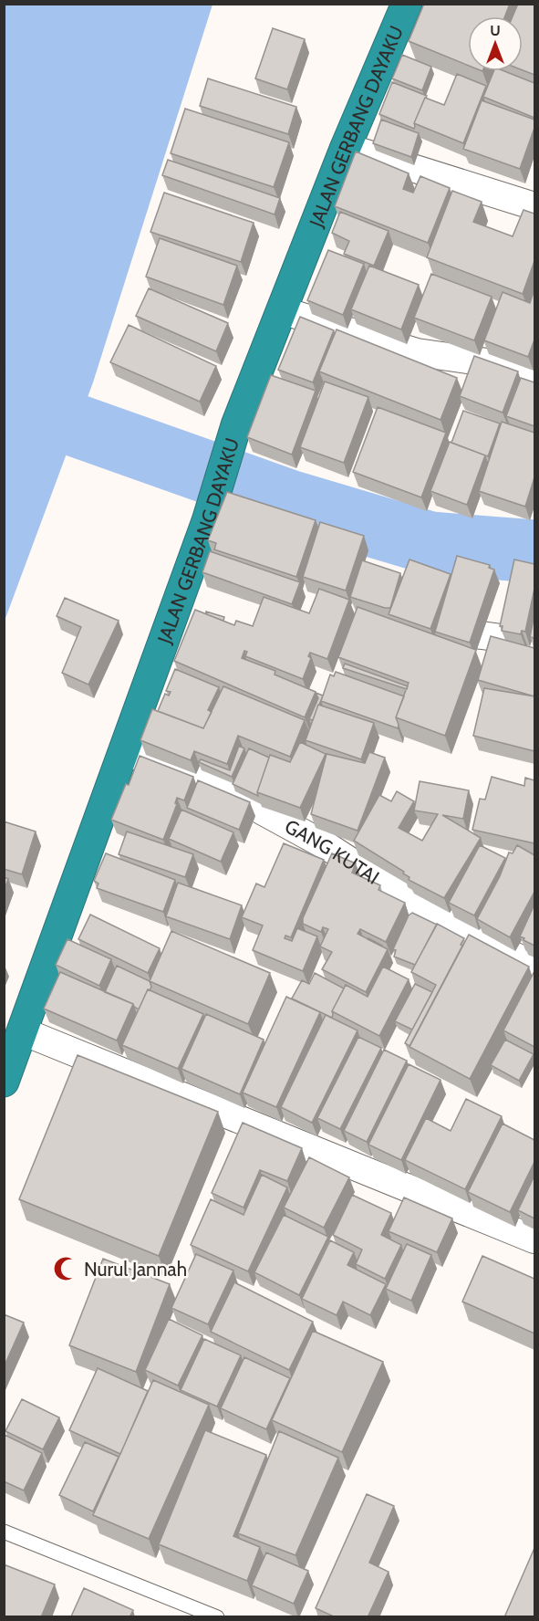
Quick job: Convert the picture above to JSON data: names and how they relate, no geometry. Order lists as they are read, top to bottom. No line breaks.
{"streets":{"highway":["JALAN GERBANG DAYAKU"],"street":["GANG KUTAI"]},"crossings":[["JALAN GERBANG DAYAKU","GANG KUTAI"]],"places":{"mosque":["Nurul Jannah"]},"north":"top"}
